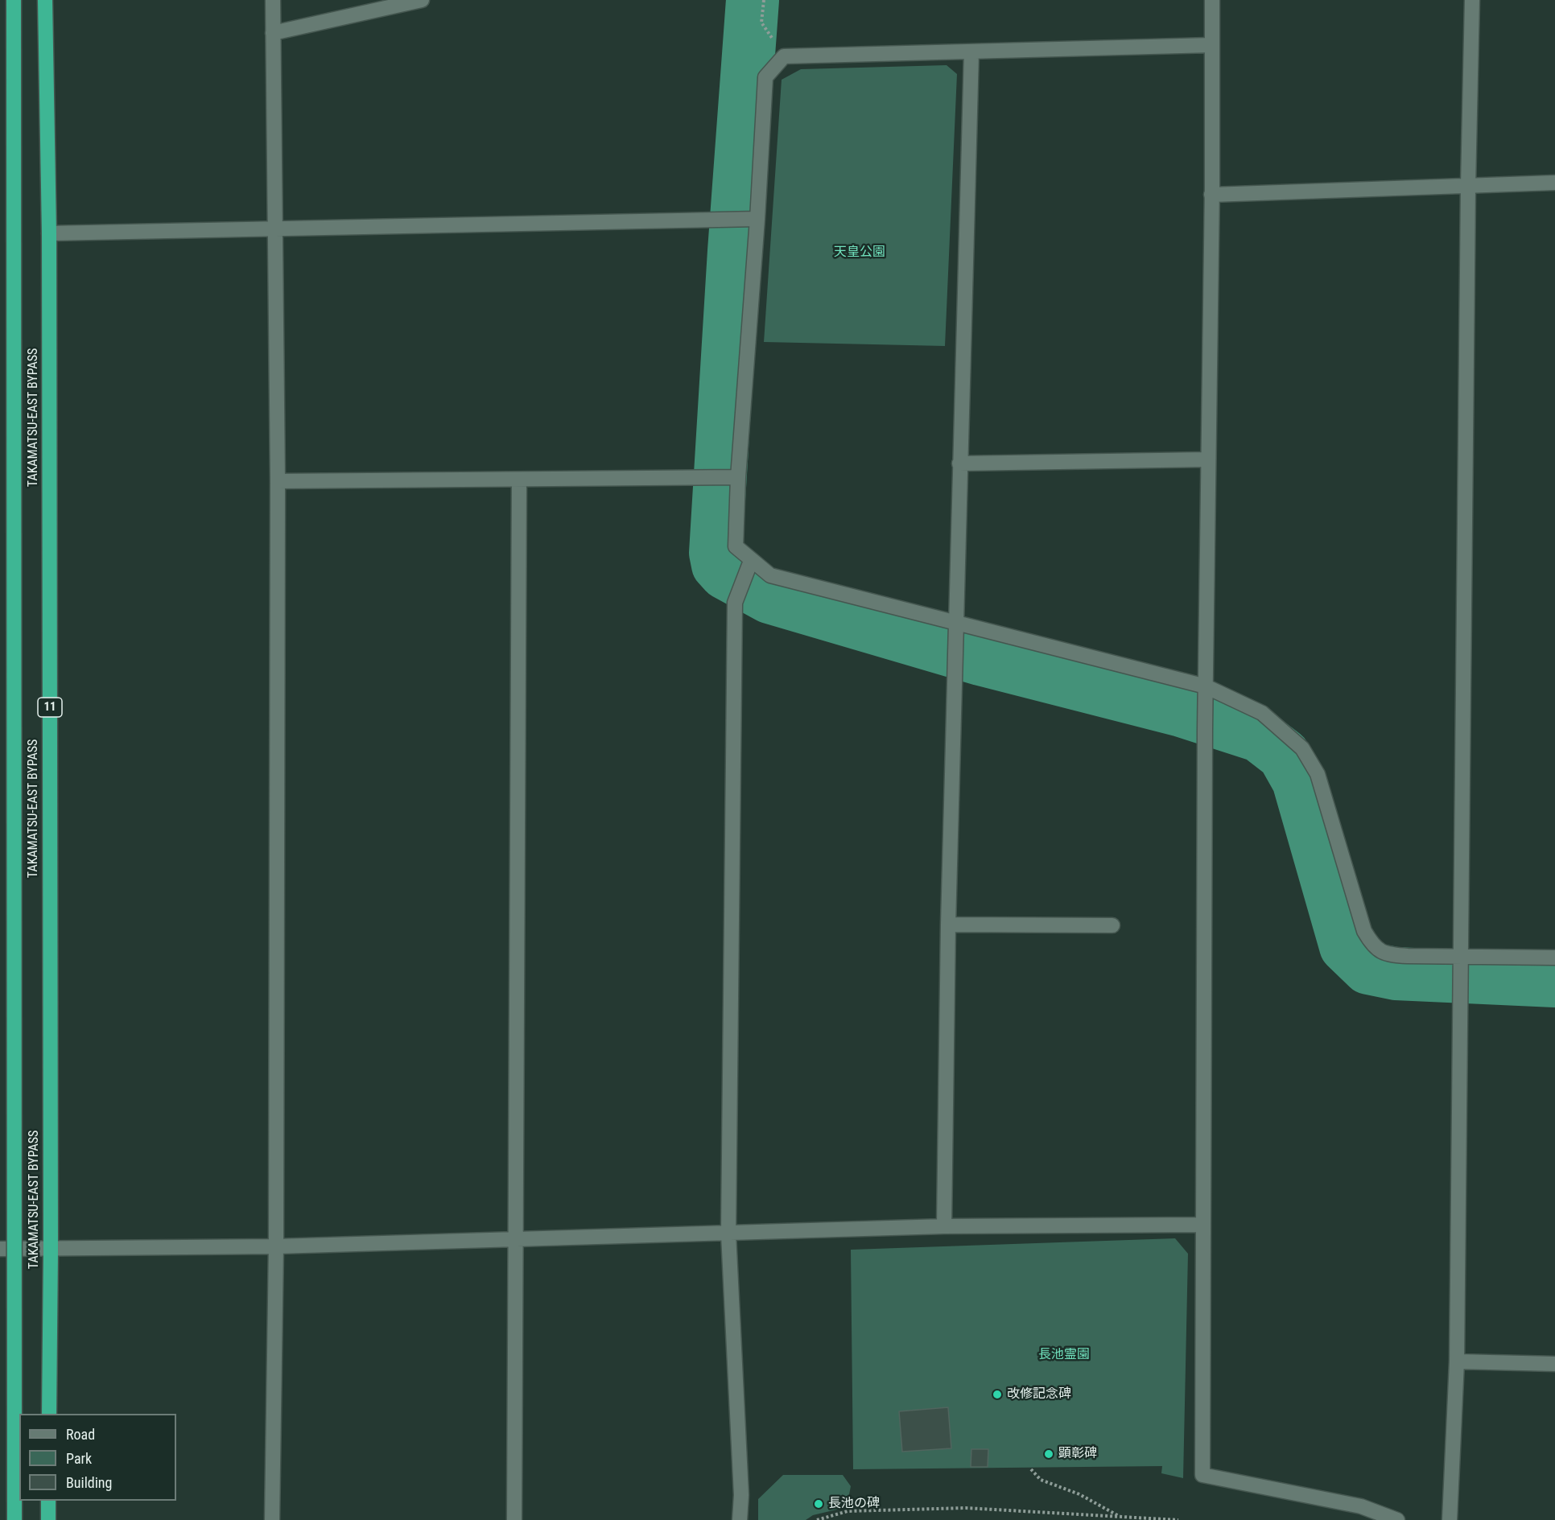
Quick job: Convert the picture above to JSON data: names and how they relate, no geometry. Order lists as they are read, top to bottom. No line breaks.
{"streets":{"highway":["TAKAMATSU-EAST BYPASS","11"]},"parks":["天皇公園","長池霊園"],"places":["改修記念碑","顕彰碑","長池の碑"],"legend":["Road","Park","Building"]}
